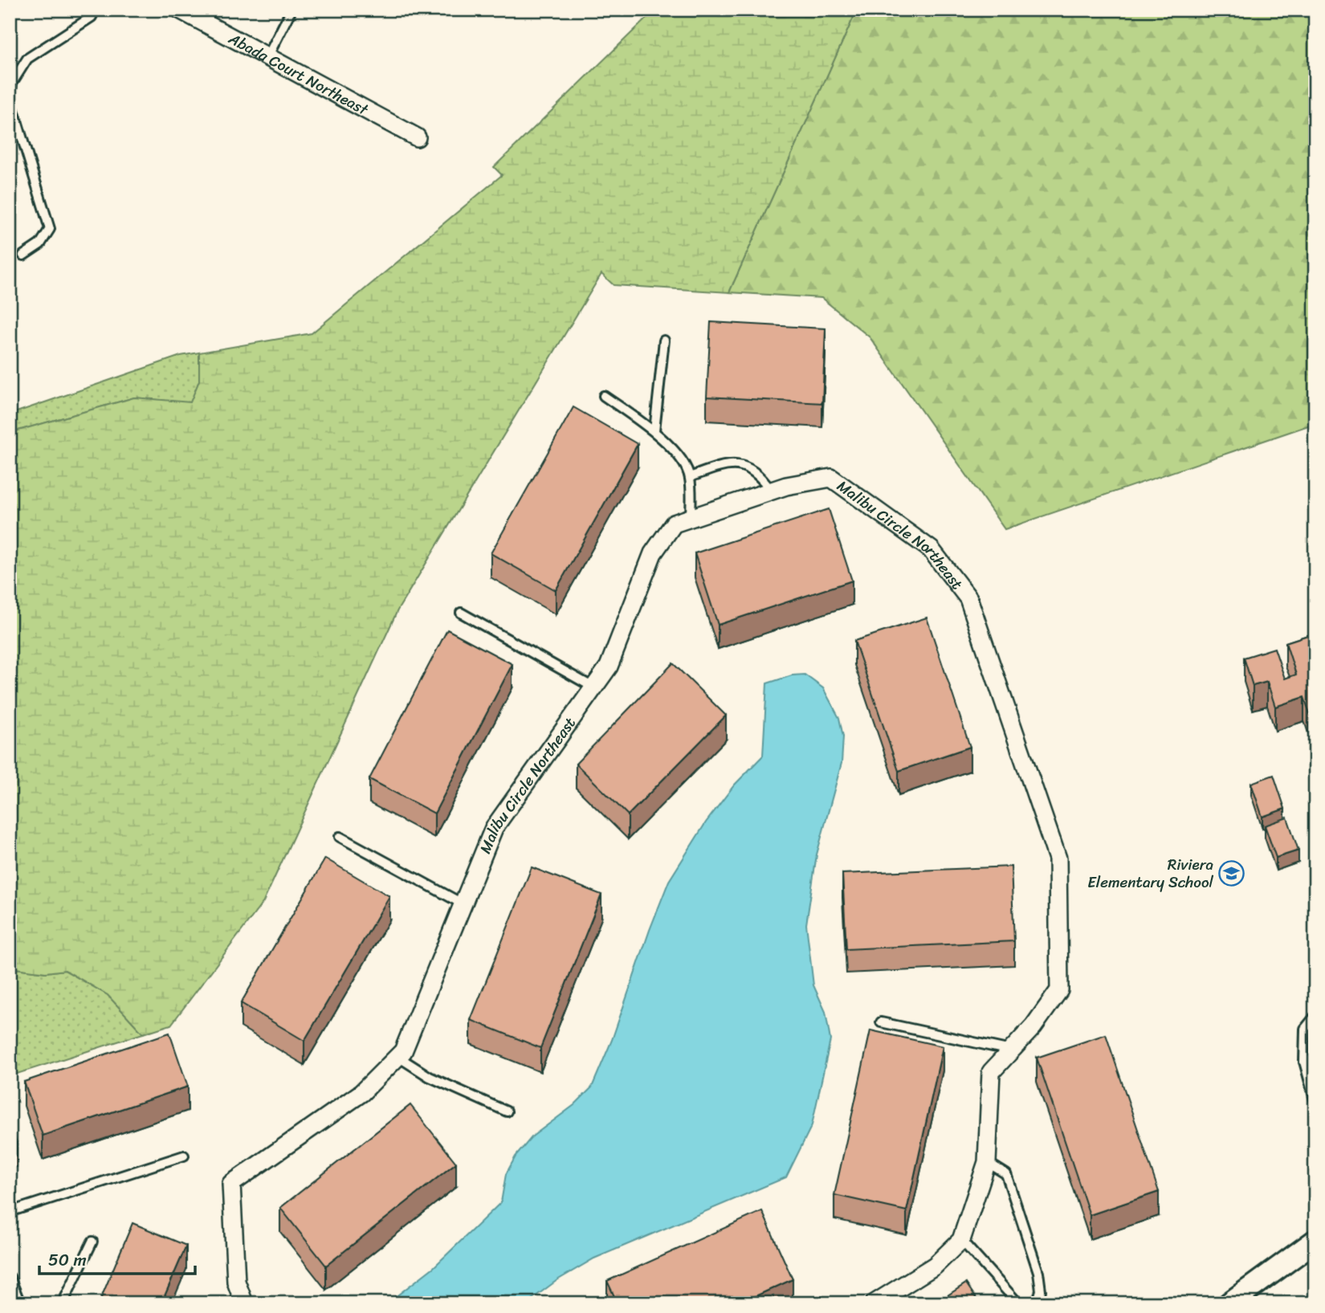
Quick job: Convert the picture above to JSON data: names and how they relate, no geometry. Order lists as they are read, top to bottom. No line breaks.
{"streets":{"street":["Abada Court Northeast","Malibu Circle Northeast"]},"places":{"school or university":["Riviera Elementary School"]},"scale_bar":"50 m"}
